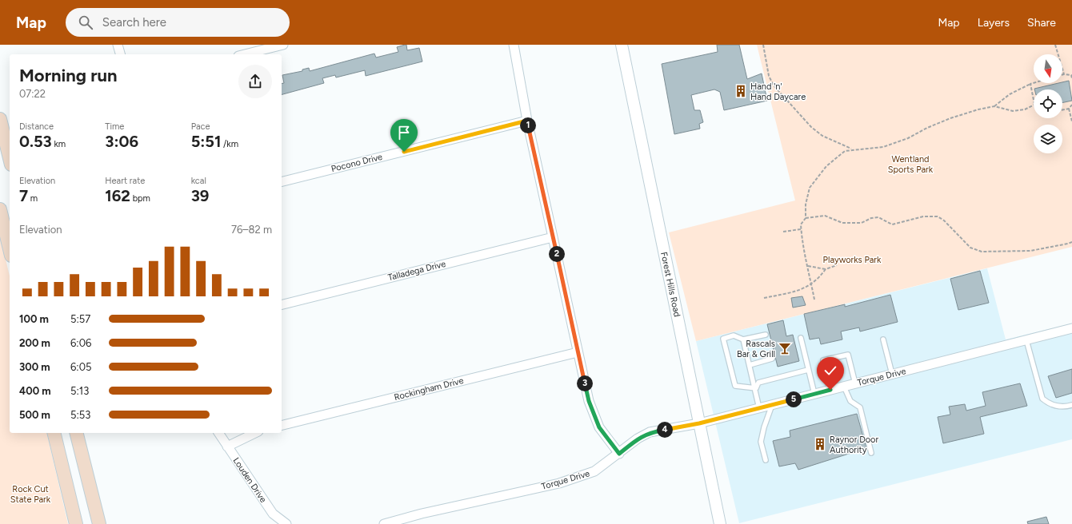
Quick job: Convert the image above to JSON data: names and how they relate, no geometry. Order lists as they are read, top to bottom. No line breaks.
{"streets":{"street":["Pocono Drive","Talladega Drive","Forest Hills Road","Torque Drive","Rockingham Drive","Louden Drive"]},"crossings":[["Forest Hills Road","Torque Drive"]],"parks":["Wentland Sports Park","Playworks Park","Rock Cut State Park"],"places":{"building":["Hand 'n' Hand Daycare","Raynor Door Authority"],"bar":["Rascals Bar & Grill"]},"north":"bottom","page":{"header":"Map","search":"Search here","nav":["Map","Layers","Share"],"heading":["Morning run","07:22"],"stats":[["Distance","0.53 km"],["Time","3:06"],["Pace","5:51 /km"],["Elevation","7 m"],["Heart rate","162 bpm"],["kcal","39"]],"pins":["1","2","3","5","4"],"chart":["Elevation","76–82 m"],"list":[{"name":"100 m","note":"5:57"},{"name":"200 m","note":"6:06"},{"name":"300 m","note":"6:05"},{"name":"400 m","note":"5:13"},{"name":"500 m","note":"5:53"}]}}
